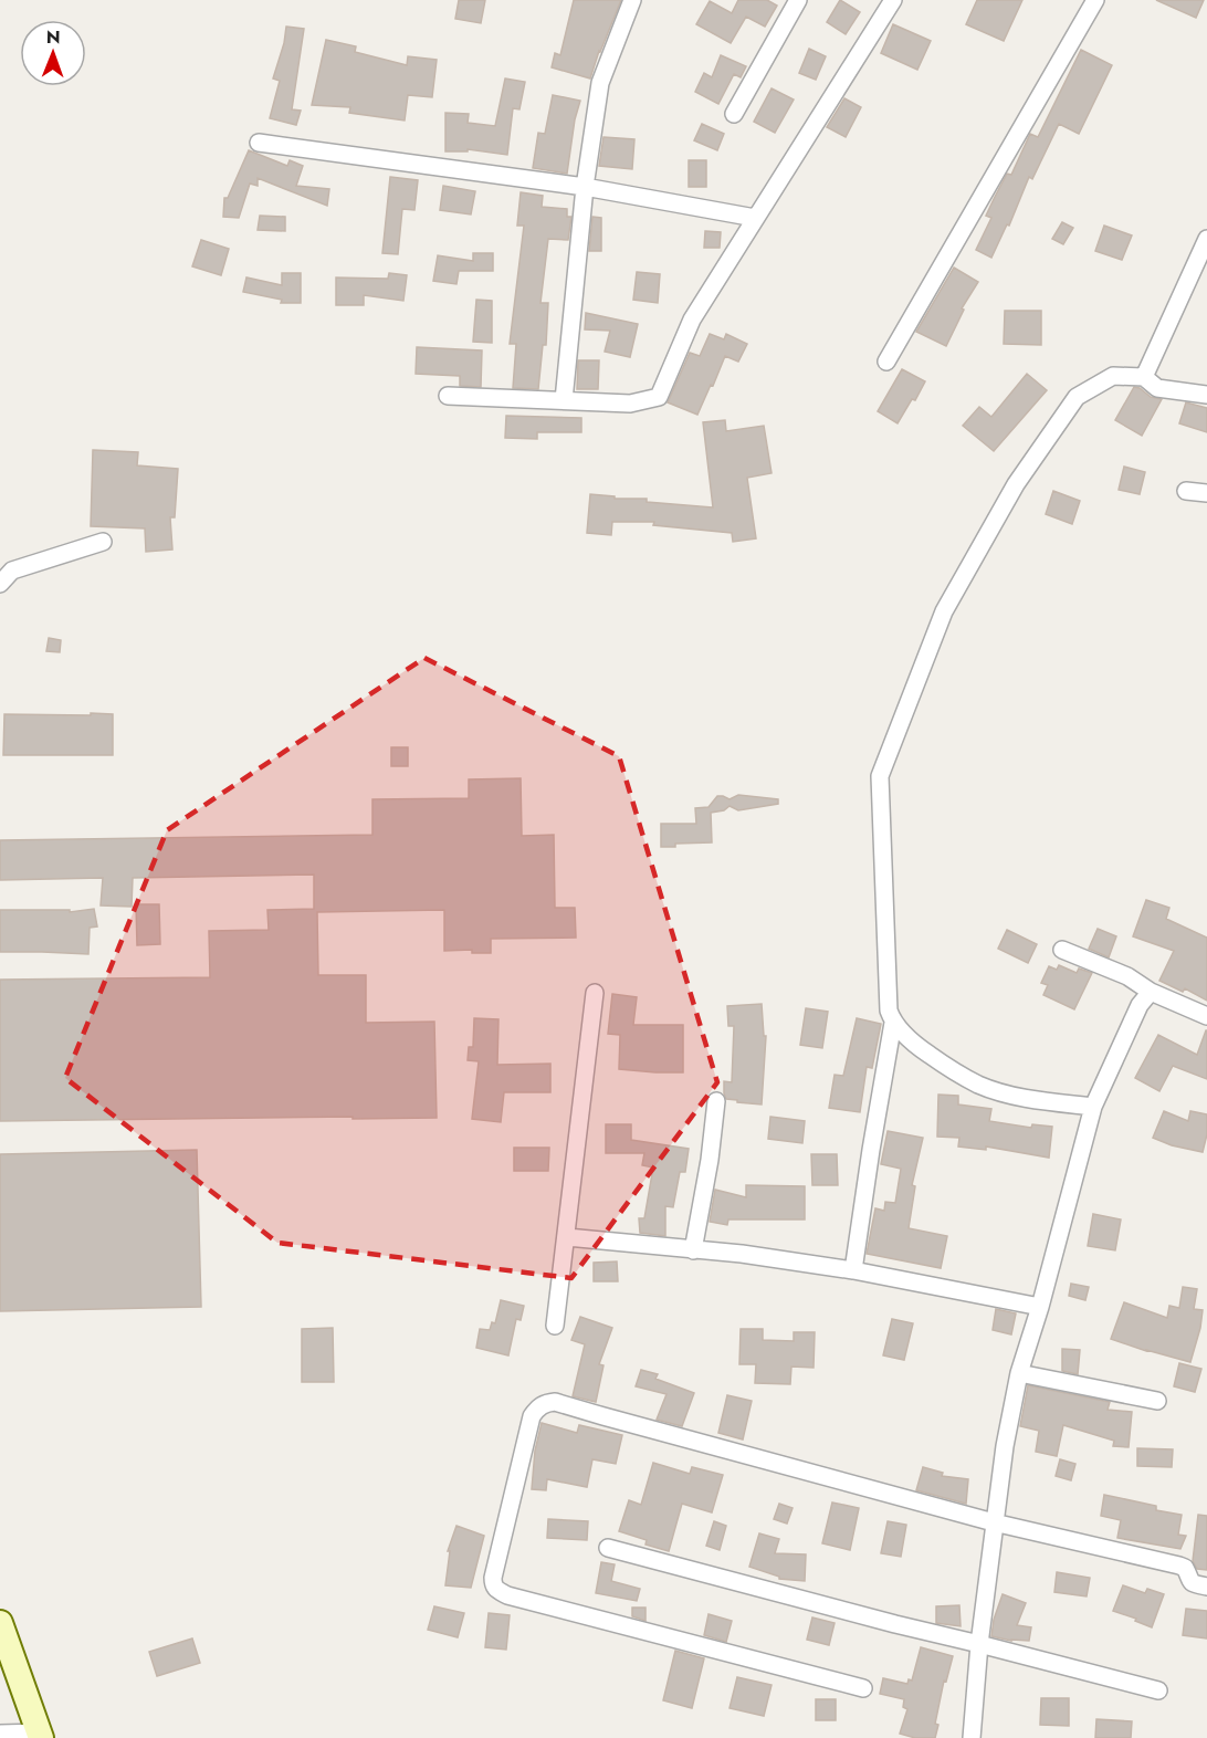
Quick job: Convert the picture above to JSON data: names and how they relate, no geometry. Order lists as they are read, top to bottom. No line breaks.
{"north":"top"}
